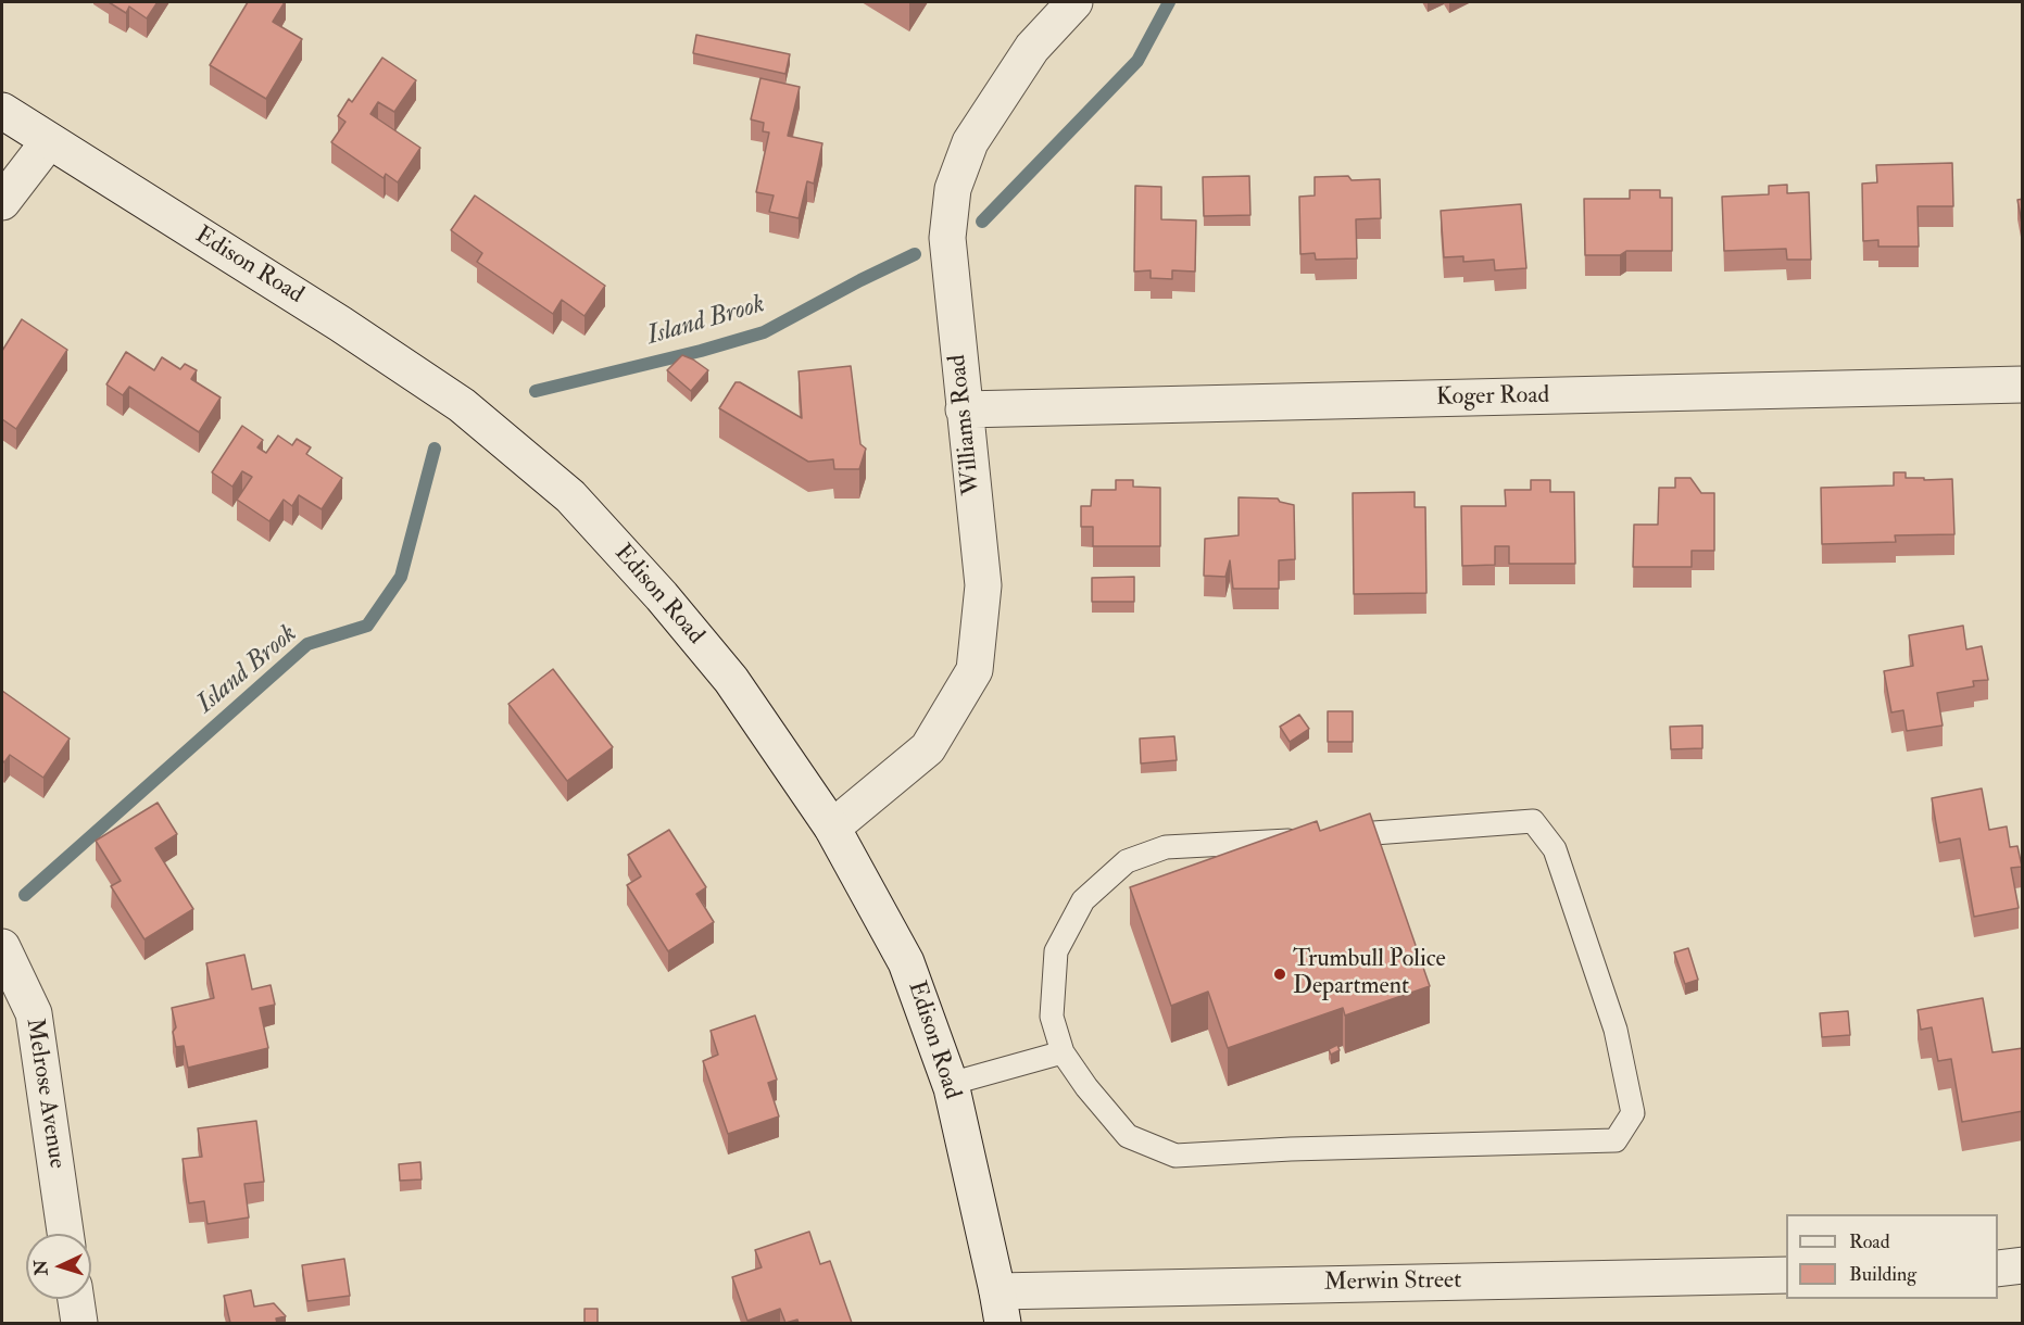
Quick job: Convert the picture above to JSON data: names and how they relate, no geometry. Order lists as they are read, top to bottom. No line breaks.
{"streets":{"street":["Edison Road","Koger Road","Williams Road","Melrose Avenue","Merwin Street"]},"crossings":[["Edison Road","Williams Road"],["Edison Road","Merwin Street"],["Koger Road","Williams Road"]],"water":["Island Brook"],"places":["Trumbull Police Department"],"legend":["Road","Building"],"north":"left"}
